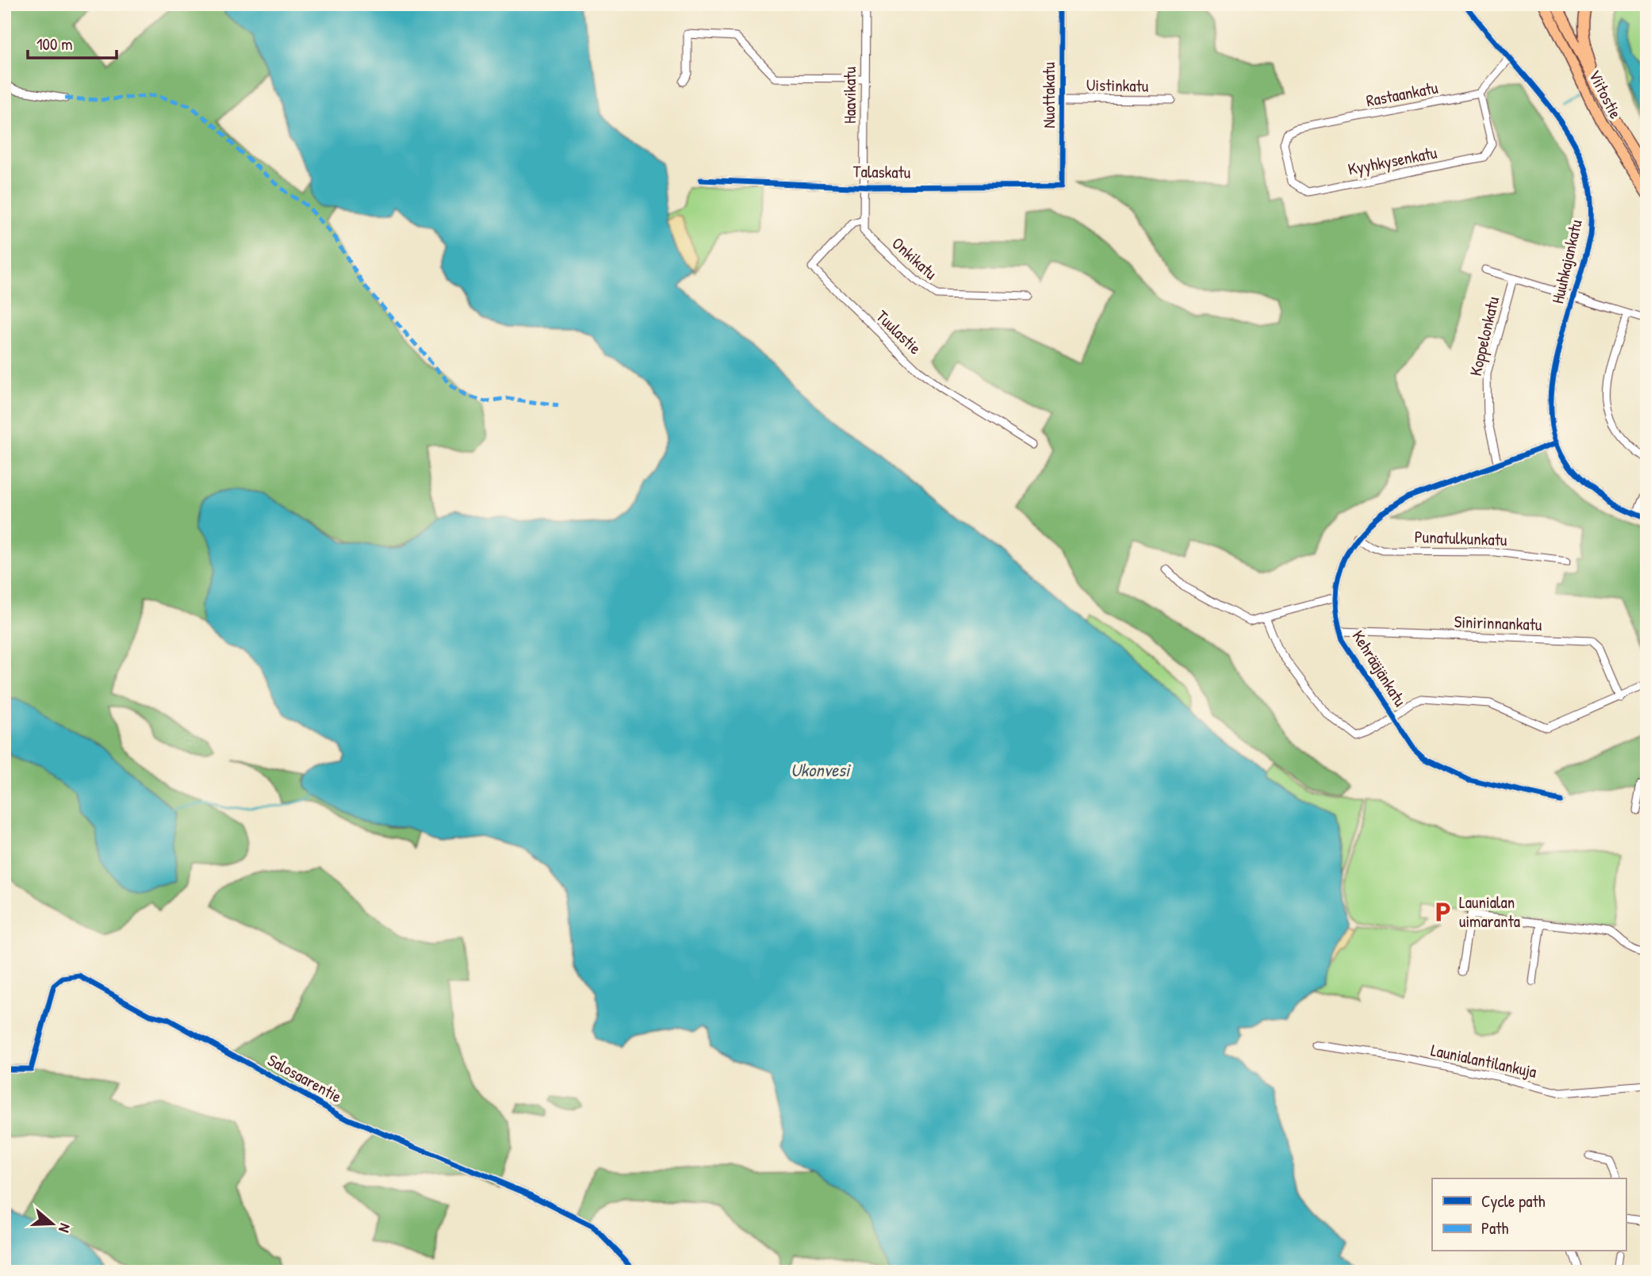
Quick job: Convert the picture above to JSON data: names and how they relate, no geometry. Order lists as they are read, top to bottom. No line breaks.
{"streets":{"highway":["Viitostie"],"street":["Uistinkatu","Rastaankatu","Haavikatu","Nuottakatu","Kyyhkysenkatu","Talaskatu","Onkikatu","Huuhkajankatu","Tuulastie","Koppelonkatu","Punatulkunkatu","Sinirinnankatu","Kehrääjänkatu","Launialantilankuja","Salosaarentie"]},"crossings":[["Uistinkatu","Nuottakatu"],["Rastaankatu","Kyyhkysenkatu"],["Haavikatu","Talaskatu"],["Nuottakatu","Talaskatu"],["Onkikatu","Tuulastie"],["Huuhkajankatu","Kehrääjänkatu"],["Koppelonkatu","Kehrääjänkatu"],["Punatulkunkatu","Kehrääjänkatu"],["Sinirinnankatu","Kehrääjänkatu"]],"water":["Ukonvesi"],"places":{"parking":["Launialan uimaranta"]},"legend":["Cycle path","Path"],"scale_bar":"100 m","north":"right"}
